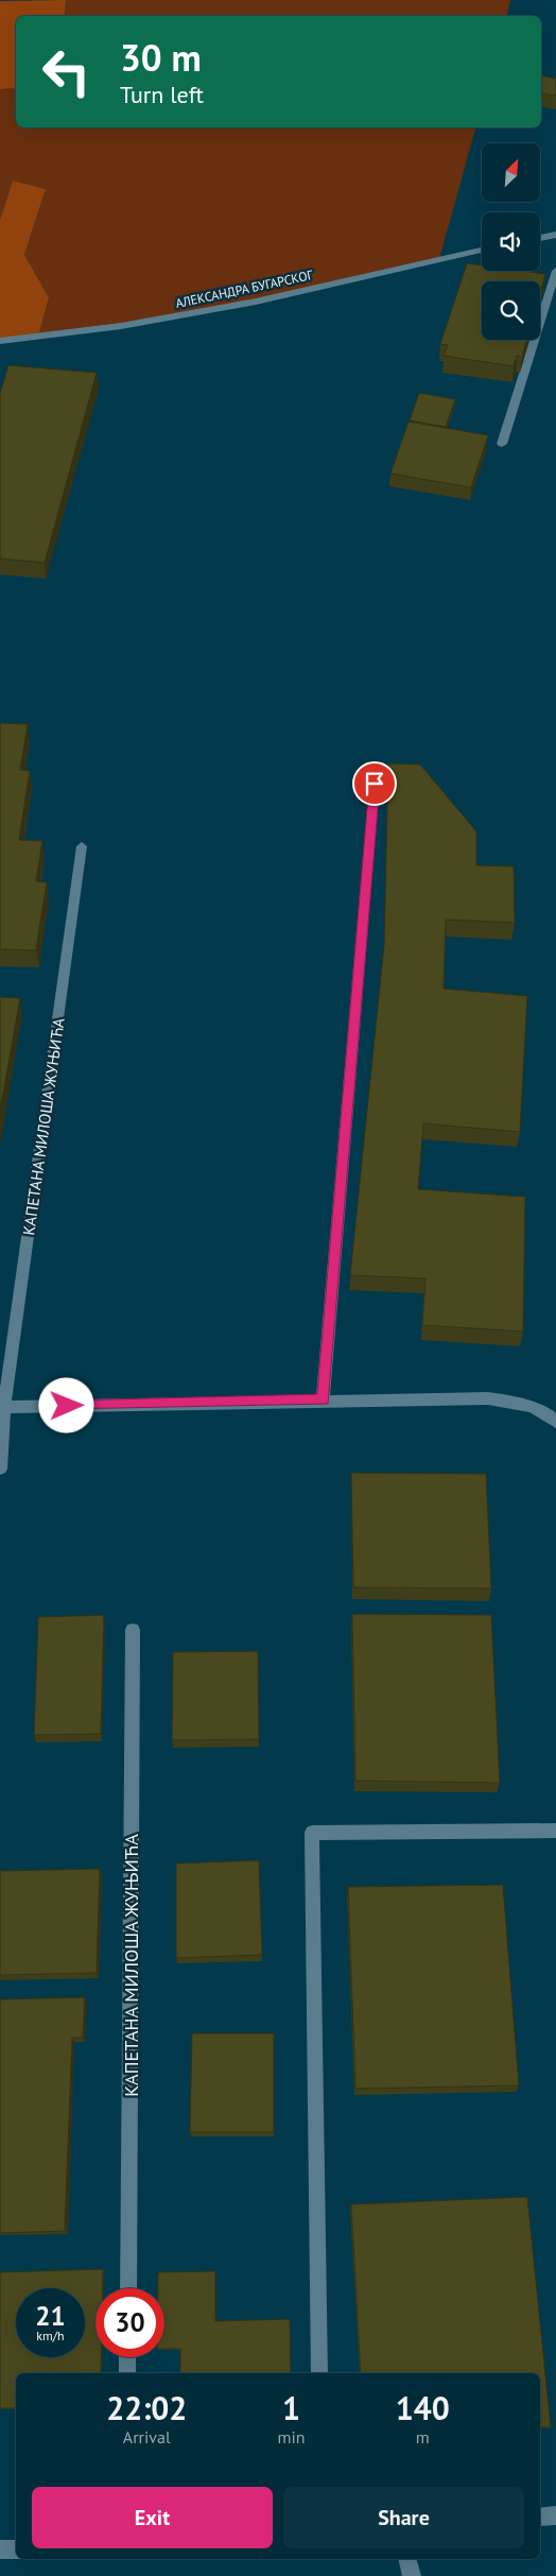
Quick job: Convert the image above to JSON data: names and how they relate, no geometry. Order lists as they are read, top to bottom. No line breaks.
{"streets":{"street":["АЛЕКСАНДРА БУГАРСКОГ","КАПЕТАНА МИЛОША ЖУЊИЋА"]},"north":"top right","page":{"turn":["30 m","Turn left"],"speed":"21 km/h","limit":"30","eta":["22:02","Arrival","1","min","140","m"],"buttons":["Exit","Share"]}}
